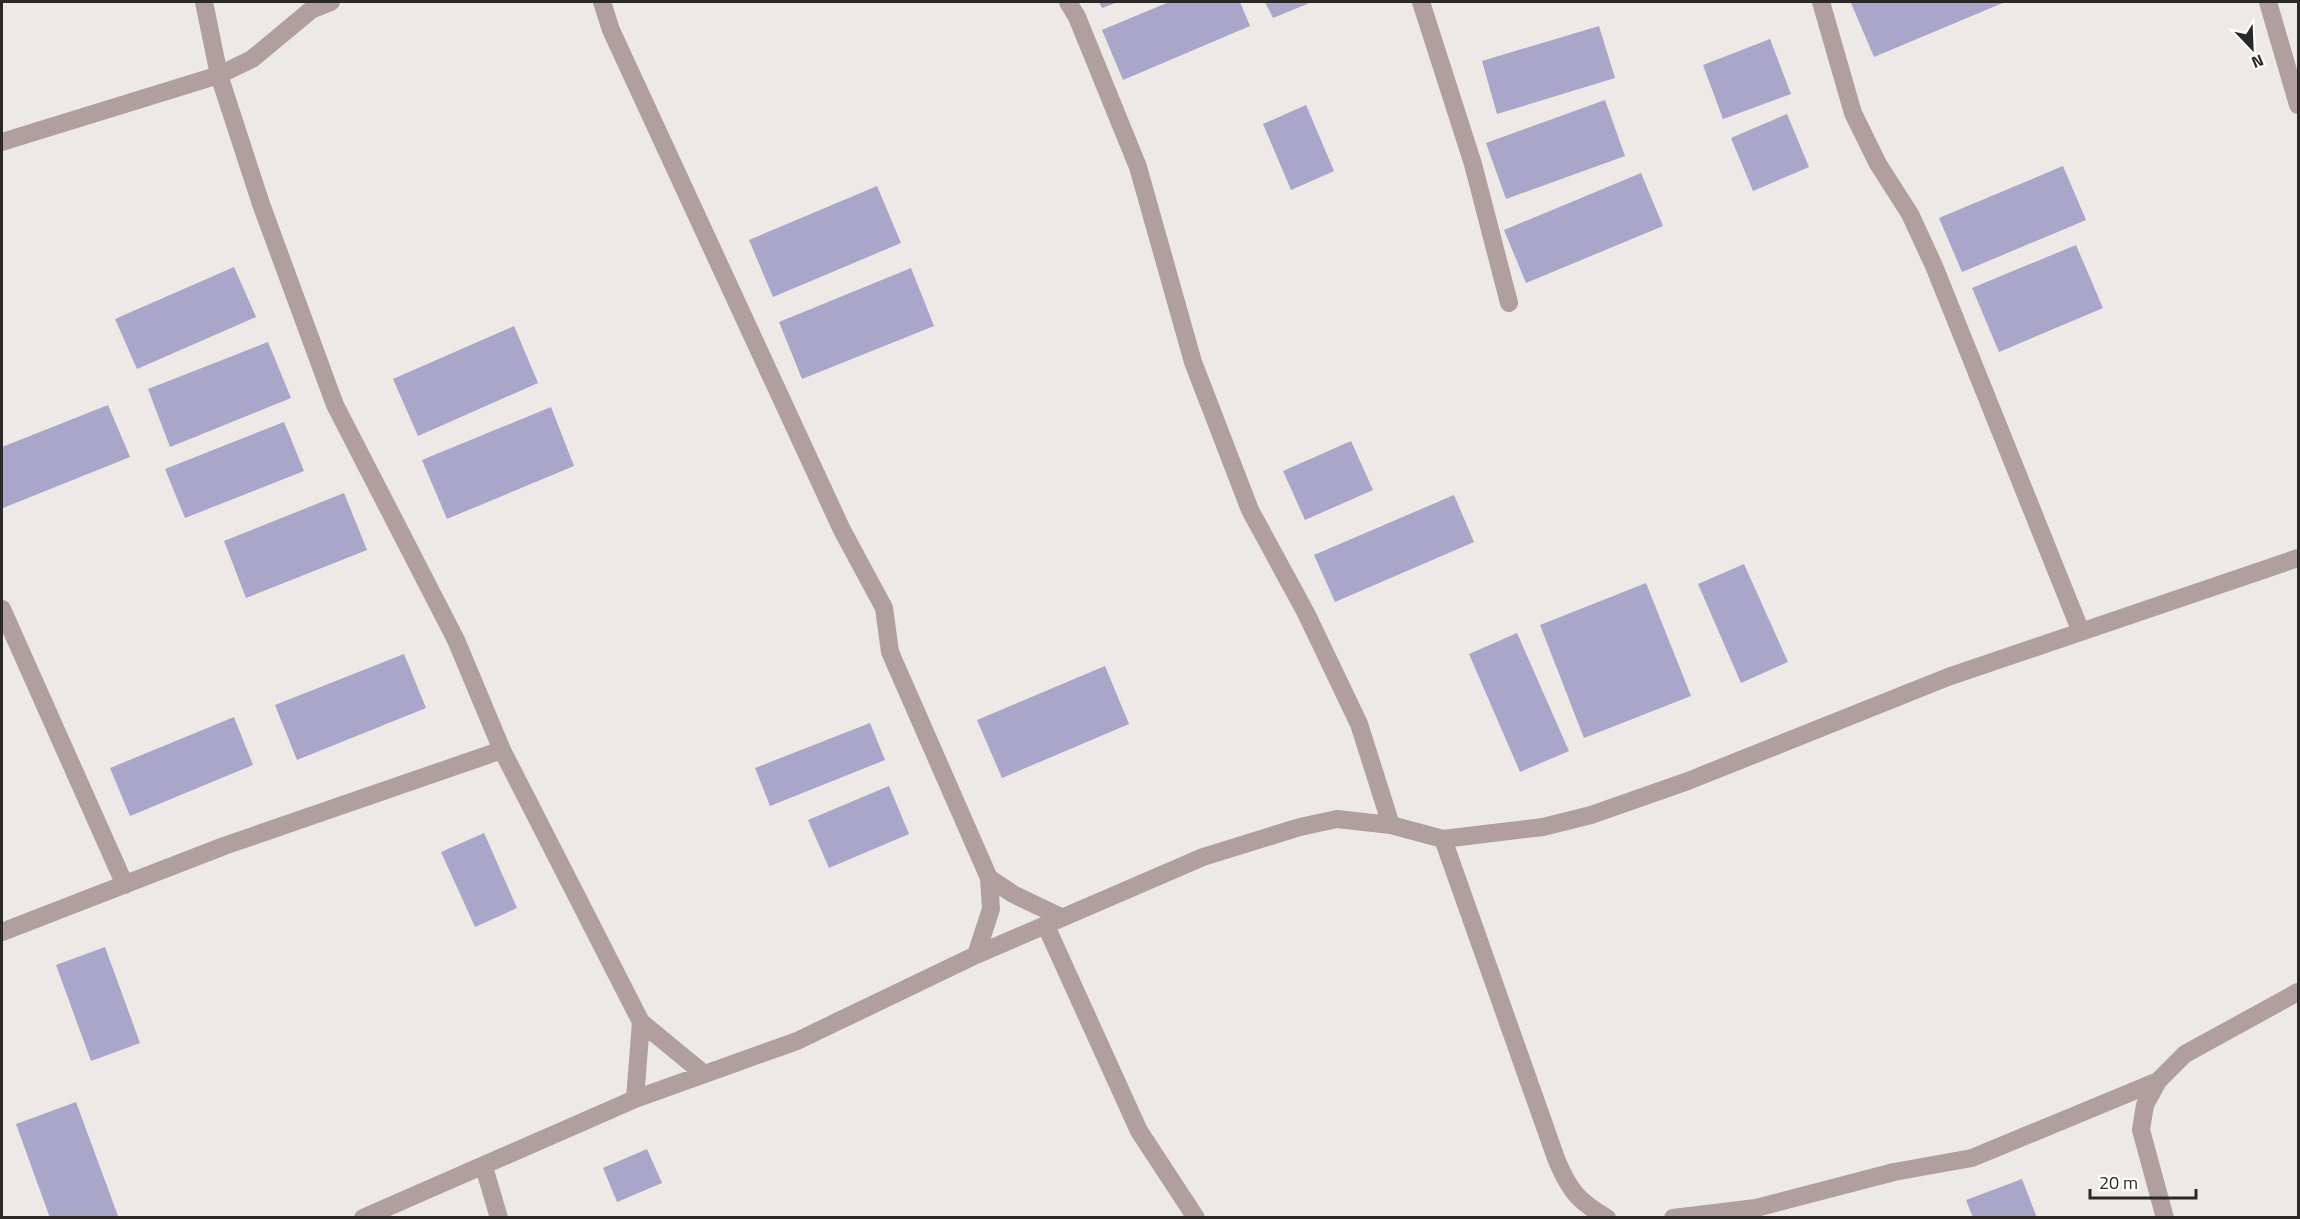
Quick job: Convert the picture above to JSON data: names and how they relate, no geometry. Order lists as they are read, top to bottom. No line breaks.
{"scale_bar":"20 m","north":"bottom right"}
